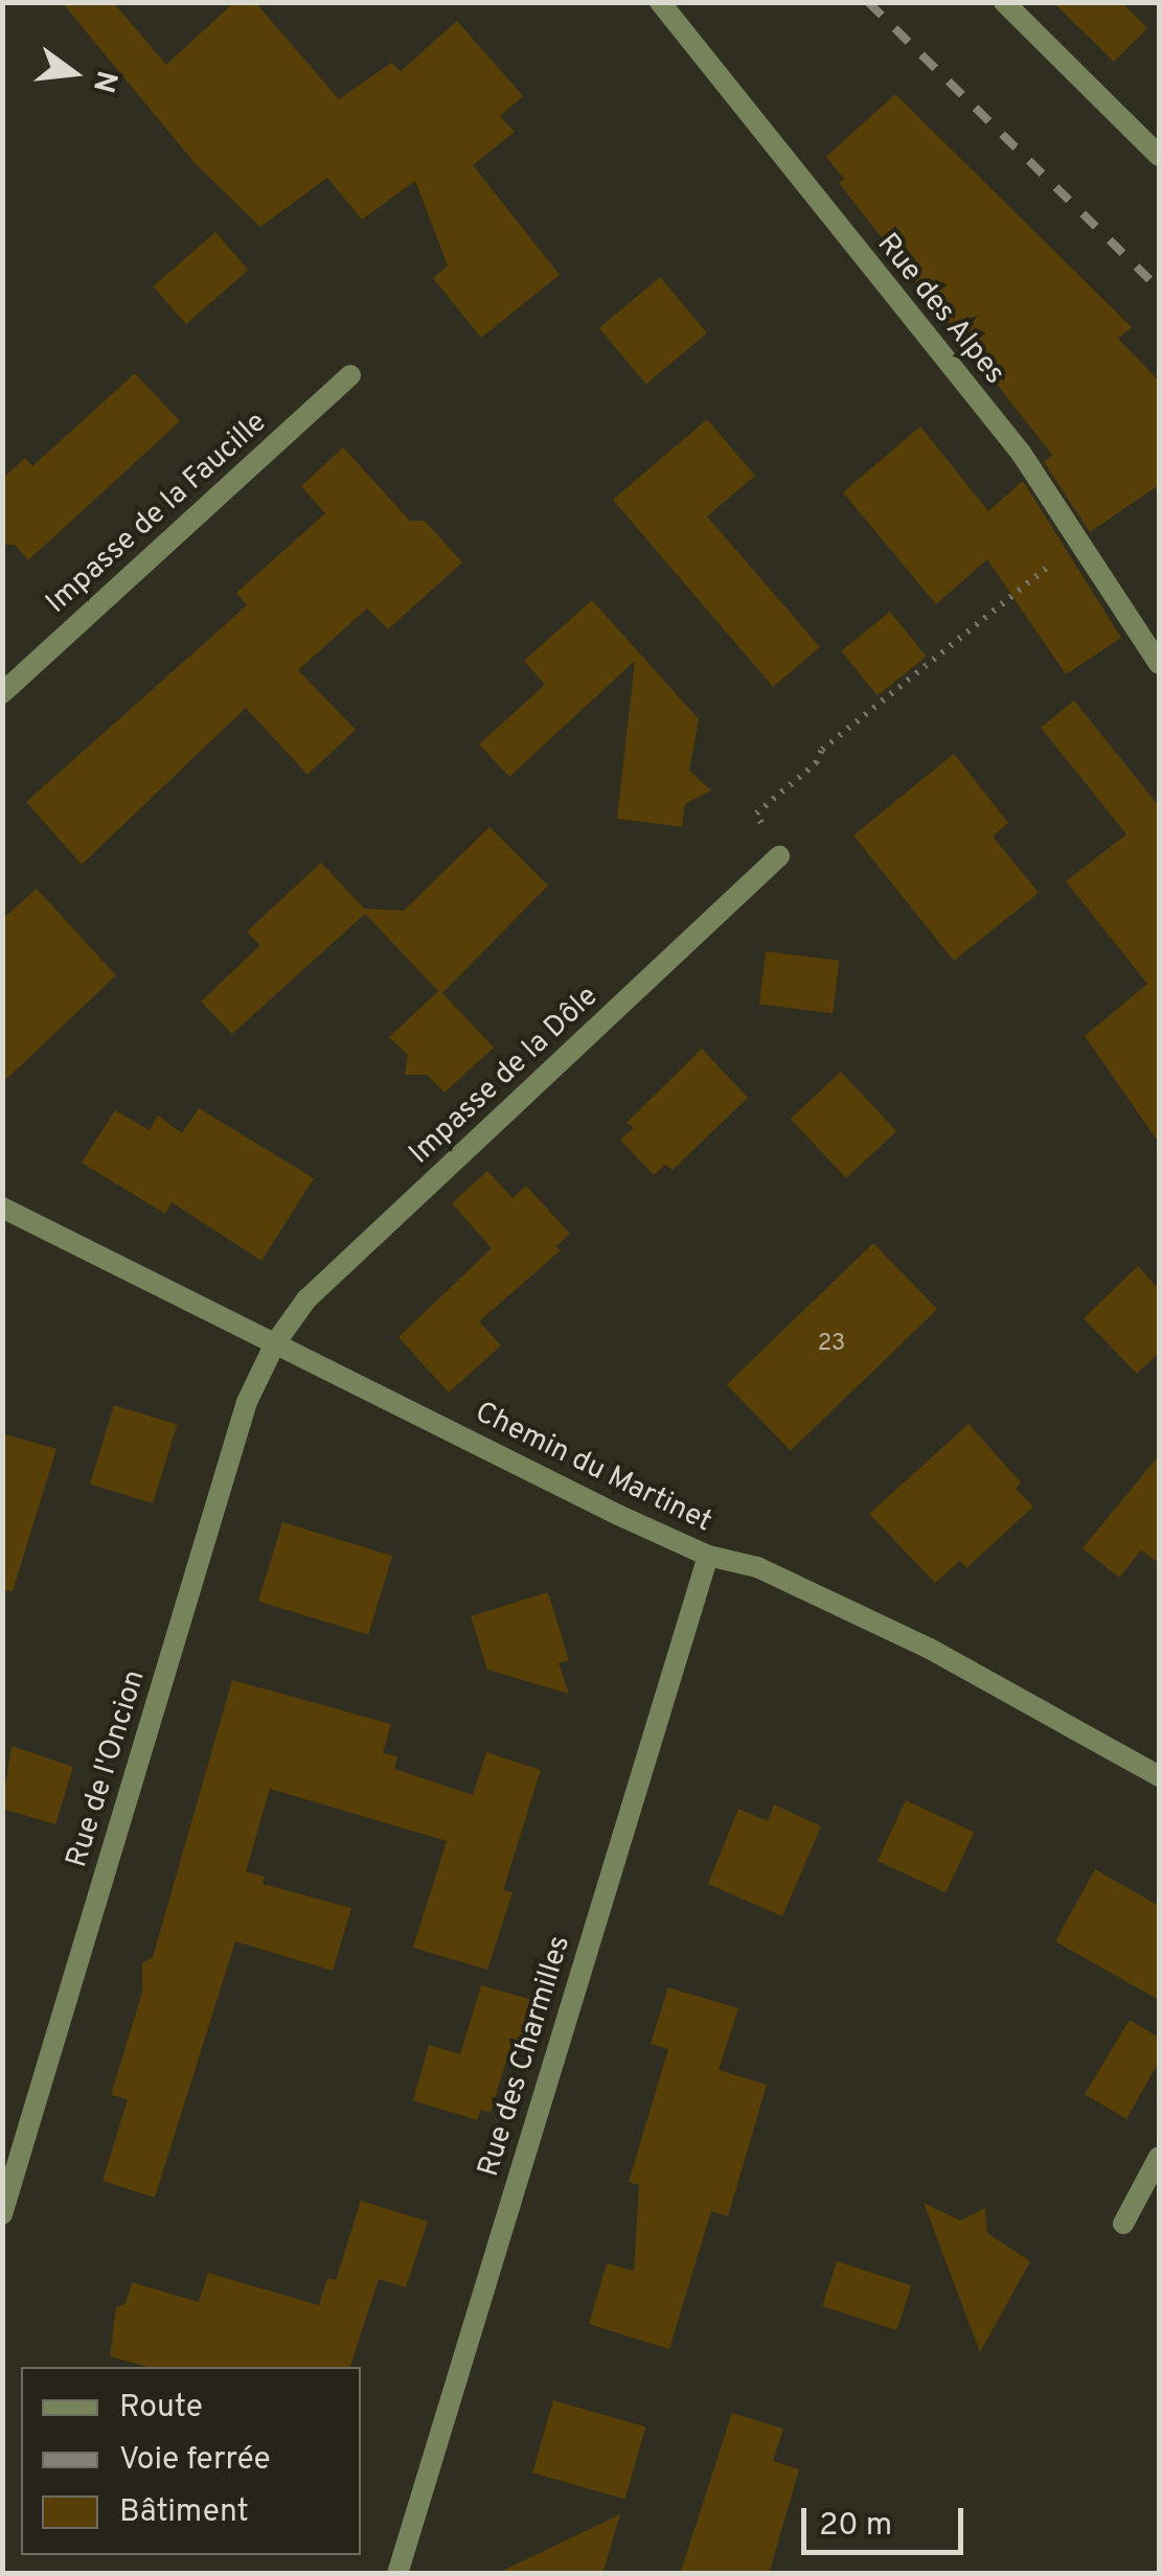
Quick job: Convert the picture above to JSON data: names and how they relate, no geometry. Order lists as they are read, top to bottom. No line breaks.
{"streets":{"street":["Rue des Alpes","Impasse de la Faucille","Impasse de la Dôle","Chemin du Martinet","Rue de l'Oncion","Rue des Charmilles"]},"crossings":[["Impasse de la Dôle","Chemin du Martinet"],["Impasse de la Dôle","Rue de l'Oncion"],["Chemin du Martinet","Rue de l'Oncion"],["Chemin du Martinet","Rue des Charmilles"]],"house_numbers":["23"],"legend":["Route","Voie ferrée","Bâtiment"],"scale_bar":"20 m","north":"right"}
